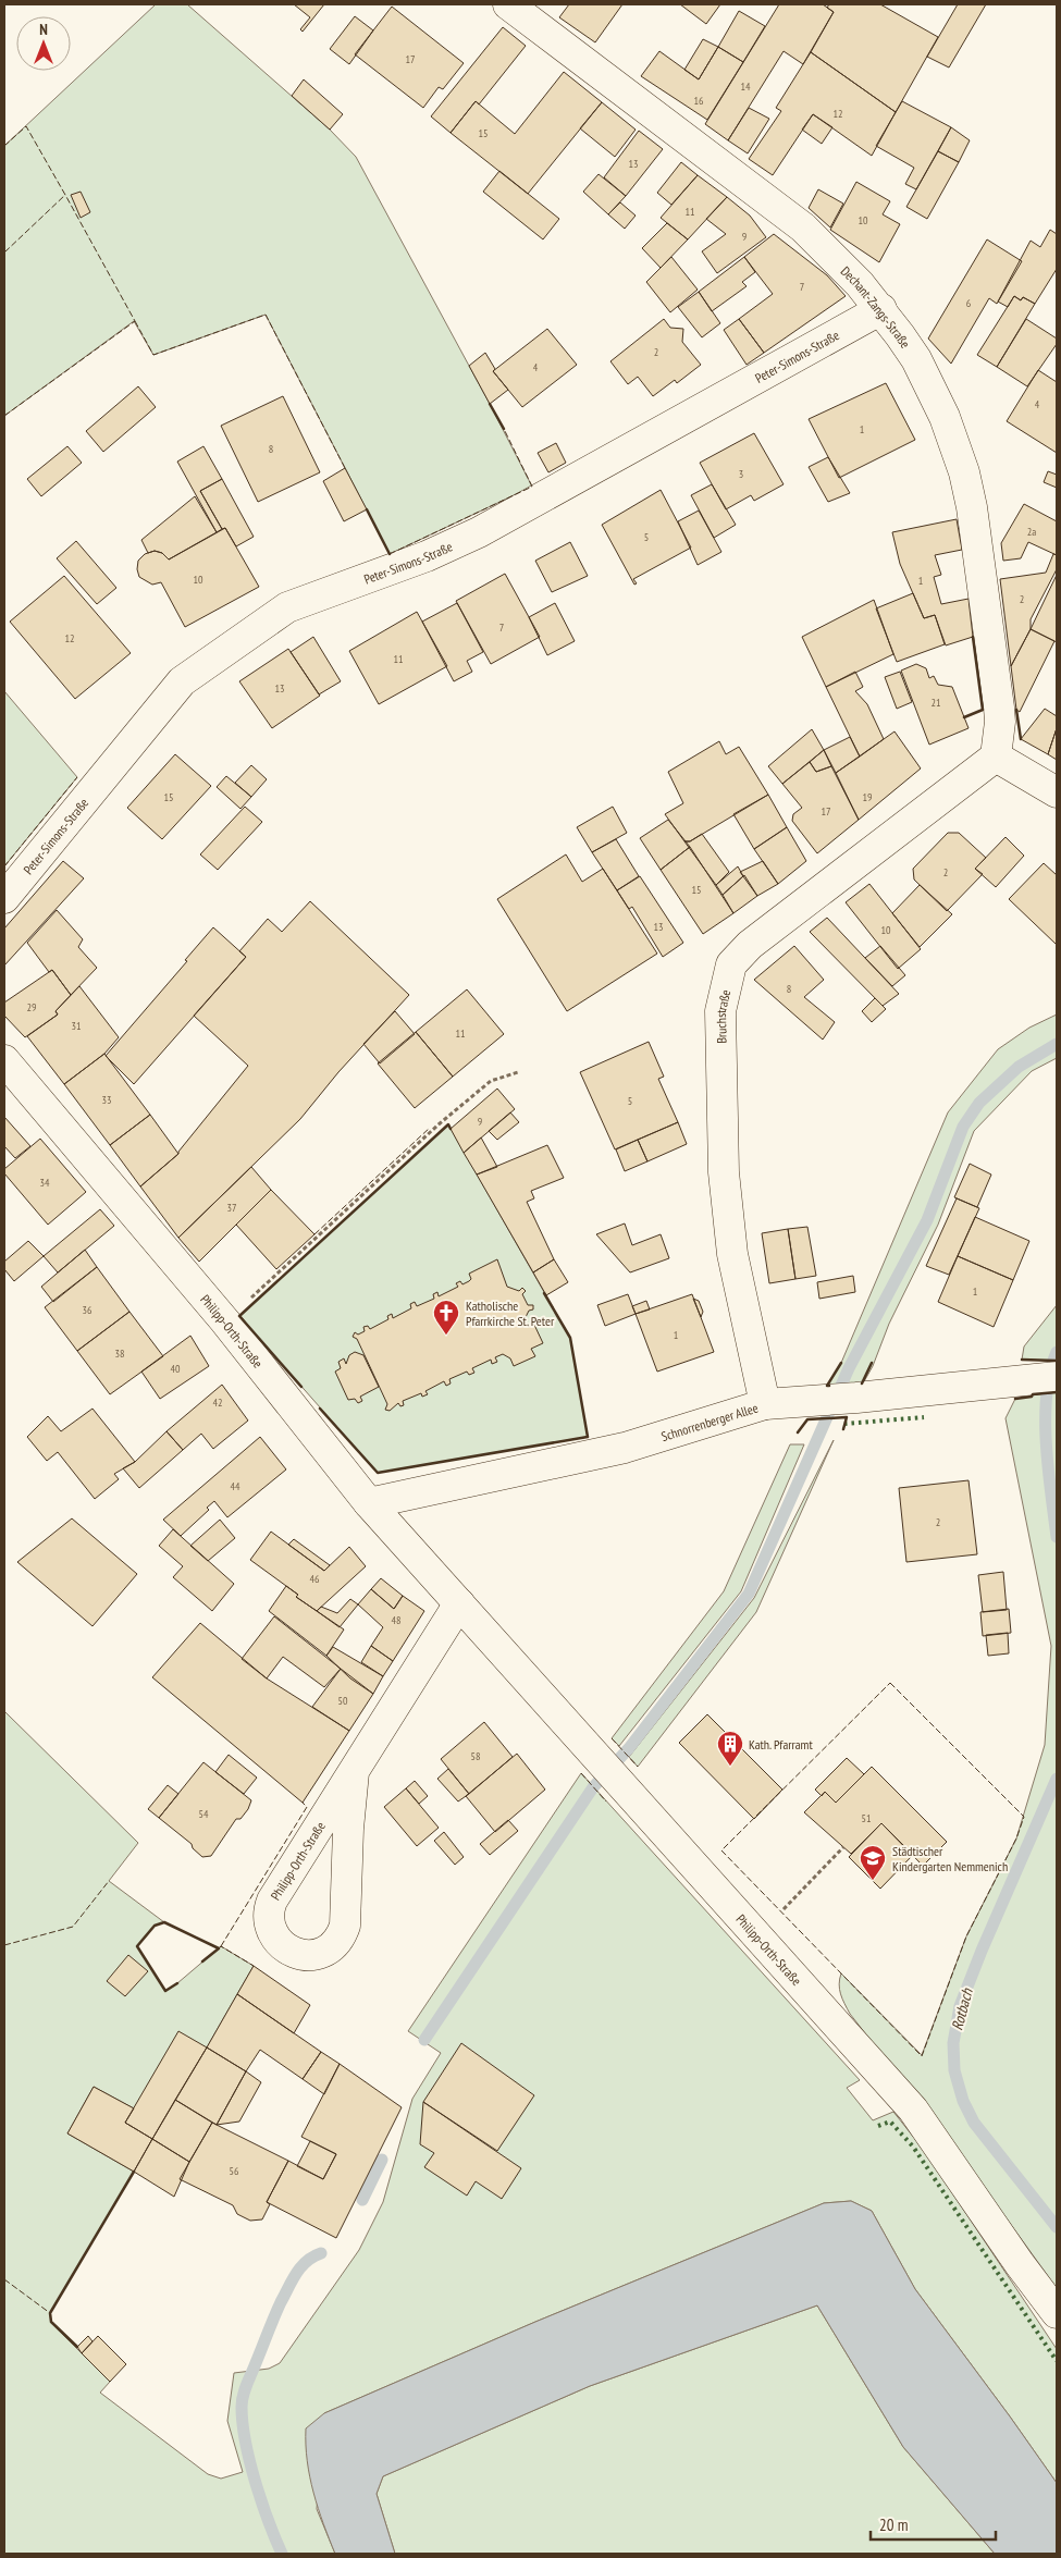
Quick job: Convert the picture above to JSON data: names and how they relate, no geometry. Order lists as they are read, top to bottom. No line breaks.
{"streets":{"street":["Dechant-Zangs-Straße","Peter-Simons-Straße","Bruchstraße","Philipp-Orth-Straße","Schnorrenberger Allee"]},"crossings":[["Dechant-Zangs-Straße","Peter-Simons-Straße"],["Dechant-Zangs-Straße","Bruchstraße"],["Bruchstraße","Schnorrenberger Allee"],["Philipp-Orth-Straße","Schnorrenberger Allee"]],"water":["Rotbach"],"places":{"church":["Katholische Pfarrkirche St. Peter"],"building":["Kath. Pfarramt"],"school or university":["Städtischer Kindergarten Nemmenich"]},"house_numbers":["17","14","16","12","15","13","11","10","9","7","6","2","4","4","1","8","3","2a","5","10","1","2","7","12","11","13","21","15","19","17","2","15","13","10","8","29","31","11","33","5","9","34","37","1","36","1","38","40","42","44","2","46","48","50","58","54","51","56"],"scale_bar":"20 m","north":"top"}
